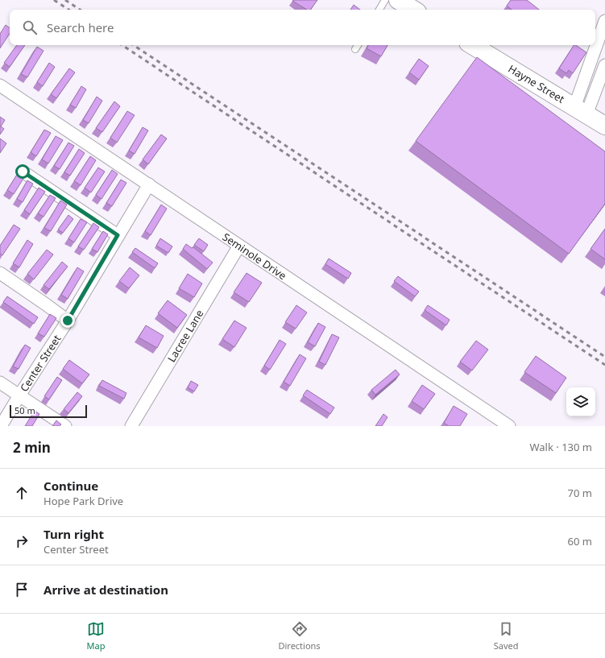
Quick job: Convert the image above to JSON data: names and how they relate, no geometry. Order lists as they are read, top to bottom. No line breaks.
{"streets":{"street":["Hayne Street","Seminole Drive","Lacree Lane","Center Street"]},"crossings":[["Seminole Drive","Lacree Lane"],["Seminole Drive","Center Street"]],"scale_bar":"50 m","page":{"search":"Search here","scale":"50 m","heading":["2 min","Walk · 130 m"],"list":[["Continue","Hope Park Drive","70 m"],["Turn right","Center Street","60 m"],"Arrive at destination"],"nav":["Map","Directions","Saved"]}}
